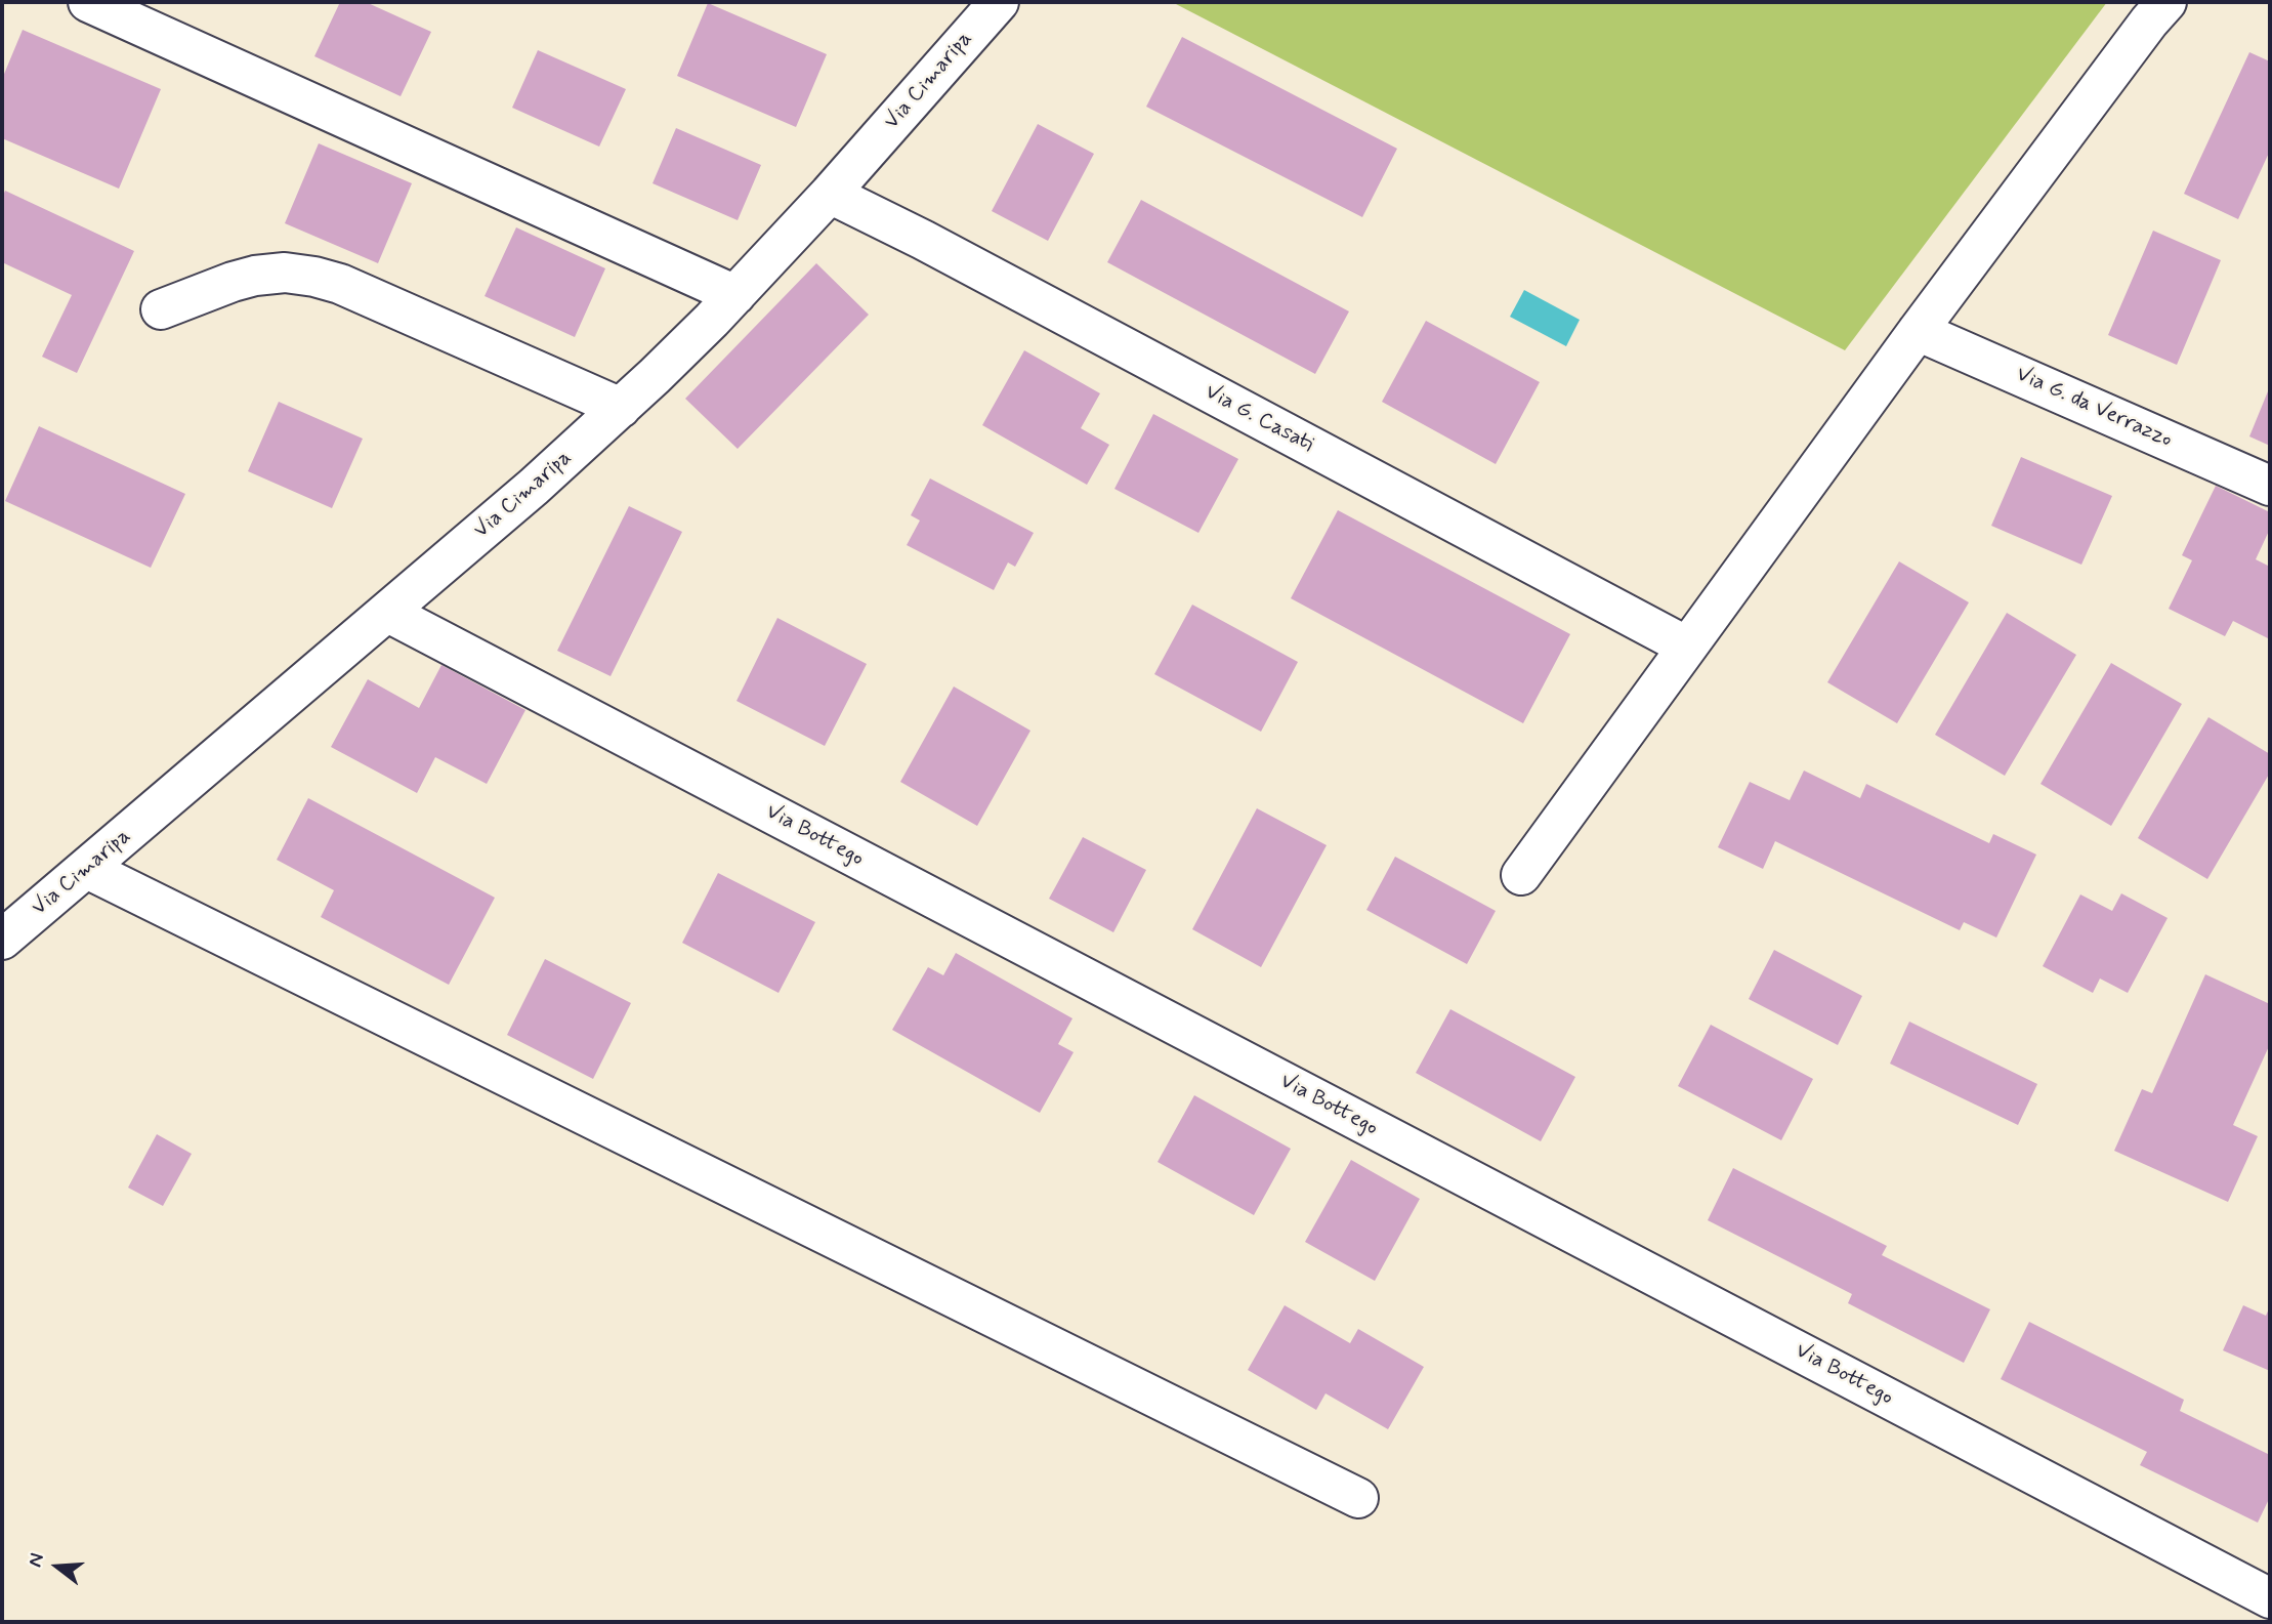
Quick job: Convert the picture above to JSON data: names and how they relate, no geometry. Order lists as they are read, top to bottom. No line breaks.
{"streets":{"street":["Via Cimaripa","Via G. da Verrazzo","Via G. Casati","Via Bottego"]},"crossings":[["Via Cimaripa","Via G. Casati"],["Via Cimaripa","Via Bottego"]],"north":"left"}
